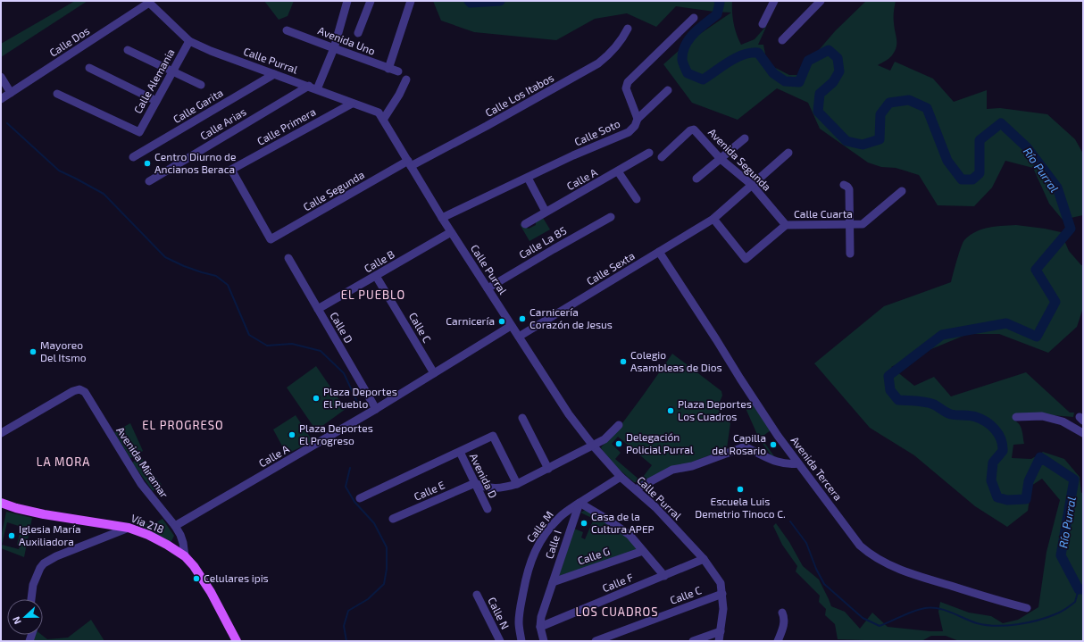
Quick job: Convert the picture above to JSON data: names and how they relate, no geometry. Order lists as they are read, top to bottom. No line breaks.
{"streets":{"main road":["Vía 218"],"street":["Avenida Uno","Calle Dos","Calle Purral","Calle Alemania","Calle Los Itabos","Calle Garita","Calle Arias","Calle Primera","Calle Soto","Avenida Segunda","Calle A","Calle Segunda","Calle Cuarta","Calle La 85","Calle B","Calle Sexta","Calle D","Calle C","Avenida Miramar","Avenida Tercera","Avenida D","Calle E","Calle M","Calle I","Calle G","Calle F","Calle N"]},"crossings":[["Calle Dos","Calle Purral"],["Calle Purral","Calle Alemania"],["Calle Purral","Calle Los Itabos"],["Calle Purral","Calle Garita"],["Calle Purral","Calle Arias"],["Calle Purral","Calle Primera"],["Calle Purral","Calle Soto"],["Calle Purral","Calle A"],["Calle Purral","Calle Segunda"],["Calle Purral","Calle La 85"],["Calle Purral","Calle B"],["Calle Purral","Calle Sexta"],["Calle Purral","Calle C"],["Calle Purral","Calle F"],["Calle Los Itabos","Calle Segunda"],["Calle Primera","Calle Segunda"],["Avenida Segunda","Calle Cuarta"],["Avenida Segunda","Calle Sexta"],["Calle A","Calle D"],["Calle A","Calle C"],["Calle A","Avenida Miramar"],["Calle Cuarta","Calle Sexta"],["Calle B","Calle D"],["Calle B","Calle C"],["Calle Sexta","Avenida Tercera"],["Avenida Miramar","Vía 218"],["Avenida D","Calle E"],["Calle M","Calle I"],["Calle I","Calle G"],["Calle I","Calle F"]],"districts":["EL PUEBLO","EL PROGRESO","LA MORA","LOS CUADROS"],"water":["Río Purral"],"places":["Centro Diurno de Ancianos Beraca","Carnicería Corazón de Jesus","Carnicería","Mayoreo Del Itsmo","Colegio Asambleas de Dios","Plaza Deportes El Pueblo","Plaza Deportes Los Cuadros","Plaza Deportes El Progreso","Delegación Policial Purral","Capilla del Rosario","Escuela Luis Demetrio Tinoco C.","Casa de la Cultura APEP","Iglesia María Auxiliadora","Celulares ipis"],"north":"left"}
